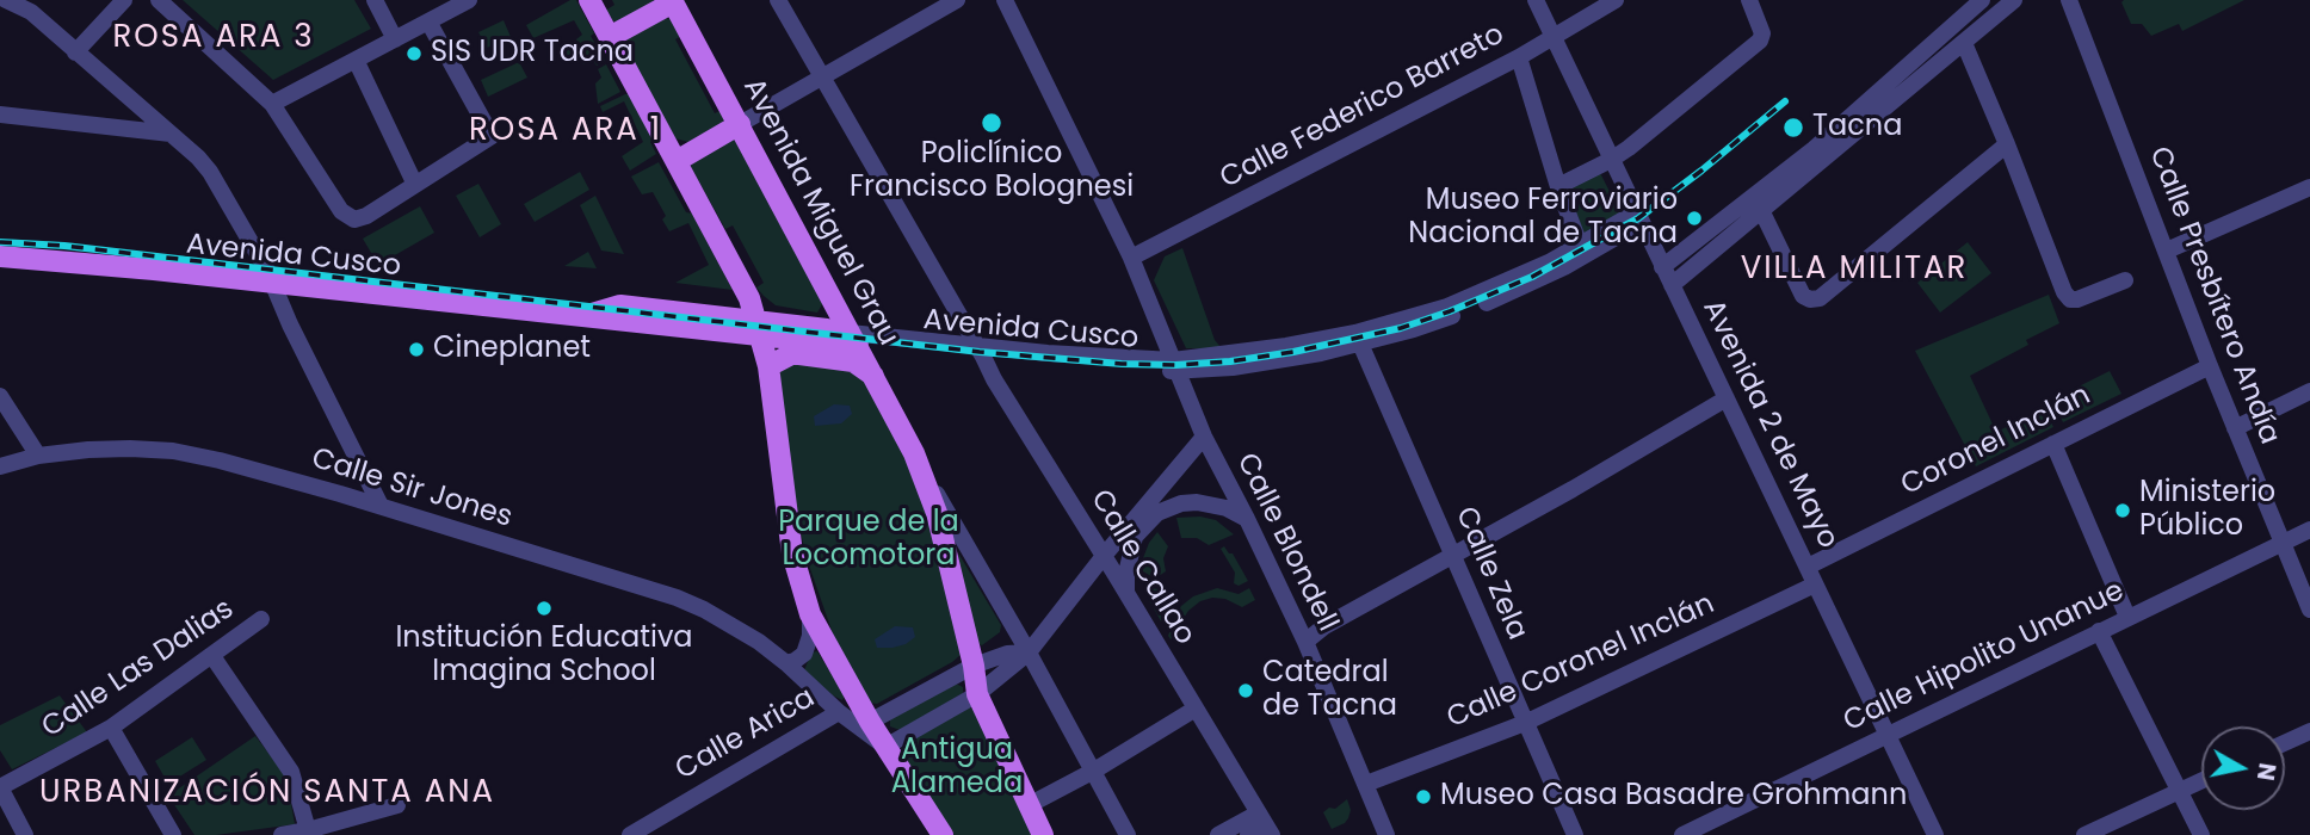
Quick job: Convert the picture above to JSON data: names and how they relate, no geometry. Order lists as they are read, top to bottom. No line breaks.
{"streets":{"main road":["Avenida Miguel Grau","Avenida Cusco"],"street":["Calle Federico Barreto","Calle Presbítero Andía","Avenida 2 de Mayo","Coronel Inclán","Calle Sir Jones","Calle Blondell","Calle Callao","Calle Zela","Calle Hipolito Unanue","Calle Coronel Inclán","Calle Las Dalias","Calle Arica"]},"crossings":[["Calle Federico Barreto","Avenida 2 de Mayo"],["Calle Federico Barreto","Calle Blondell"],["Avenida Miguel Grau","Avenida Cusco"],["Avenida Cusco","Avenida 2 de Mayo"],["Avenida Cusco","Calle Blondell"],["Avenida Cusco","Calle Callao"],["Avenida Cusco","Calle Zela"],["Calle Presbítero Andía","Coronel Inclán"],["Calle Presbítero Andía","Calle Hipolito Unanue"],["Avenida 2 de Mayo","Coronel Inclán"],["Avenida 2 de Mayo","Calle Hipolito Unanue"],["Avenida 2 de Mayo","Calle Coronel Inclán"],["Calle Sir Jones","Calle Arica"],["Calle Blondell","Calle Coronel Inclán"],["Calle Zela","Calle Coronel Inclán"]],"districts":["ROSA ARA 3","ROSA ARA 1","VILLA MILITAR","URBANIZACIÓN SANTA ANA"],"parks":["Parque de la Locomotora","Antigua Alameda"],"places":["SIS UDR Tacna","Policlínico Francisco Bolognesi","Tacna","Museo Ferroviario Nacional de Tacna","Cineplanet","Ministerio Público","Institución Educativa Imagina School","Catedral de Tacna","Museo Casa Basadre Grohmann"],"north":"right"}
